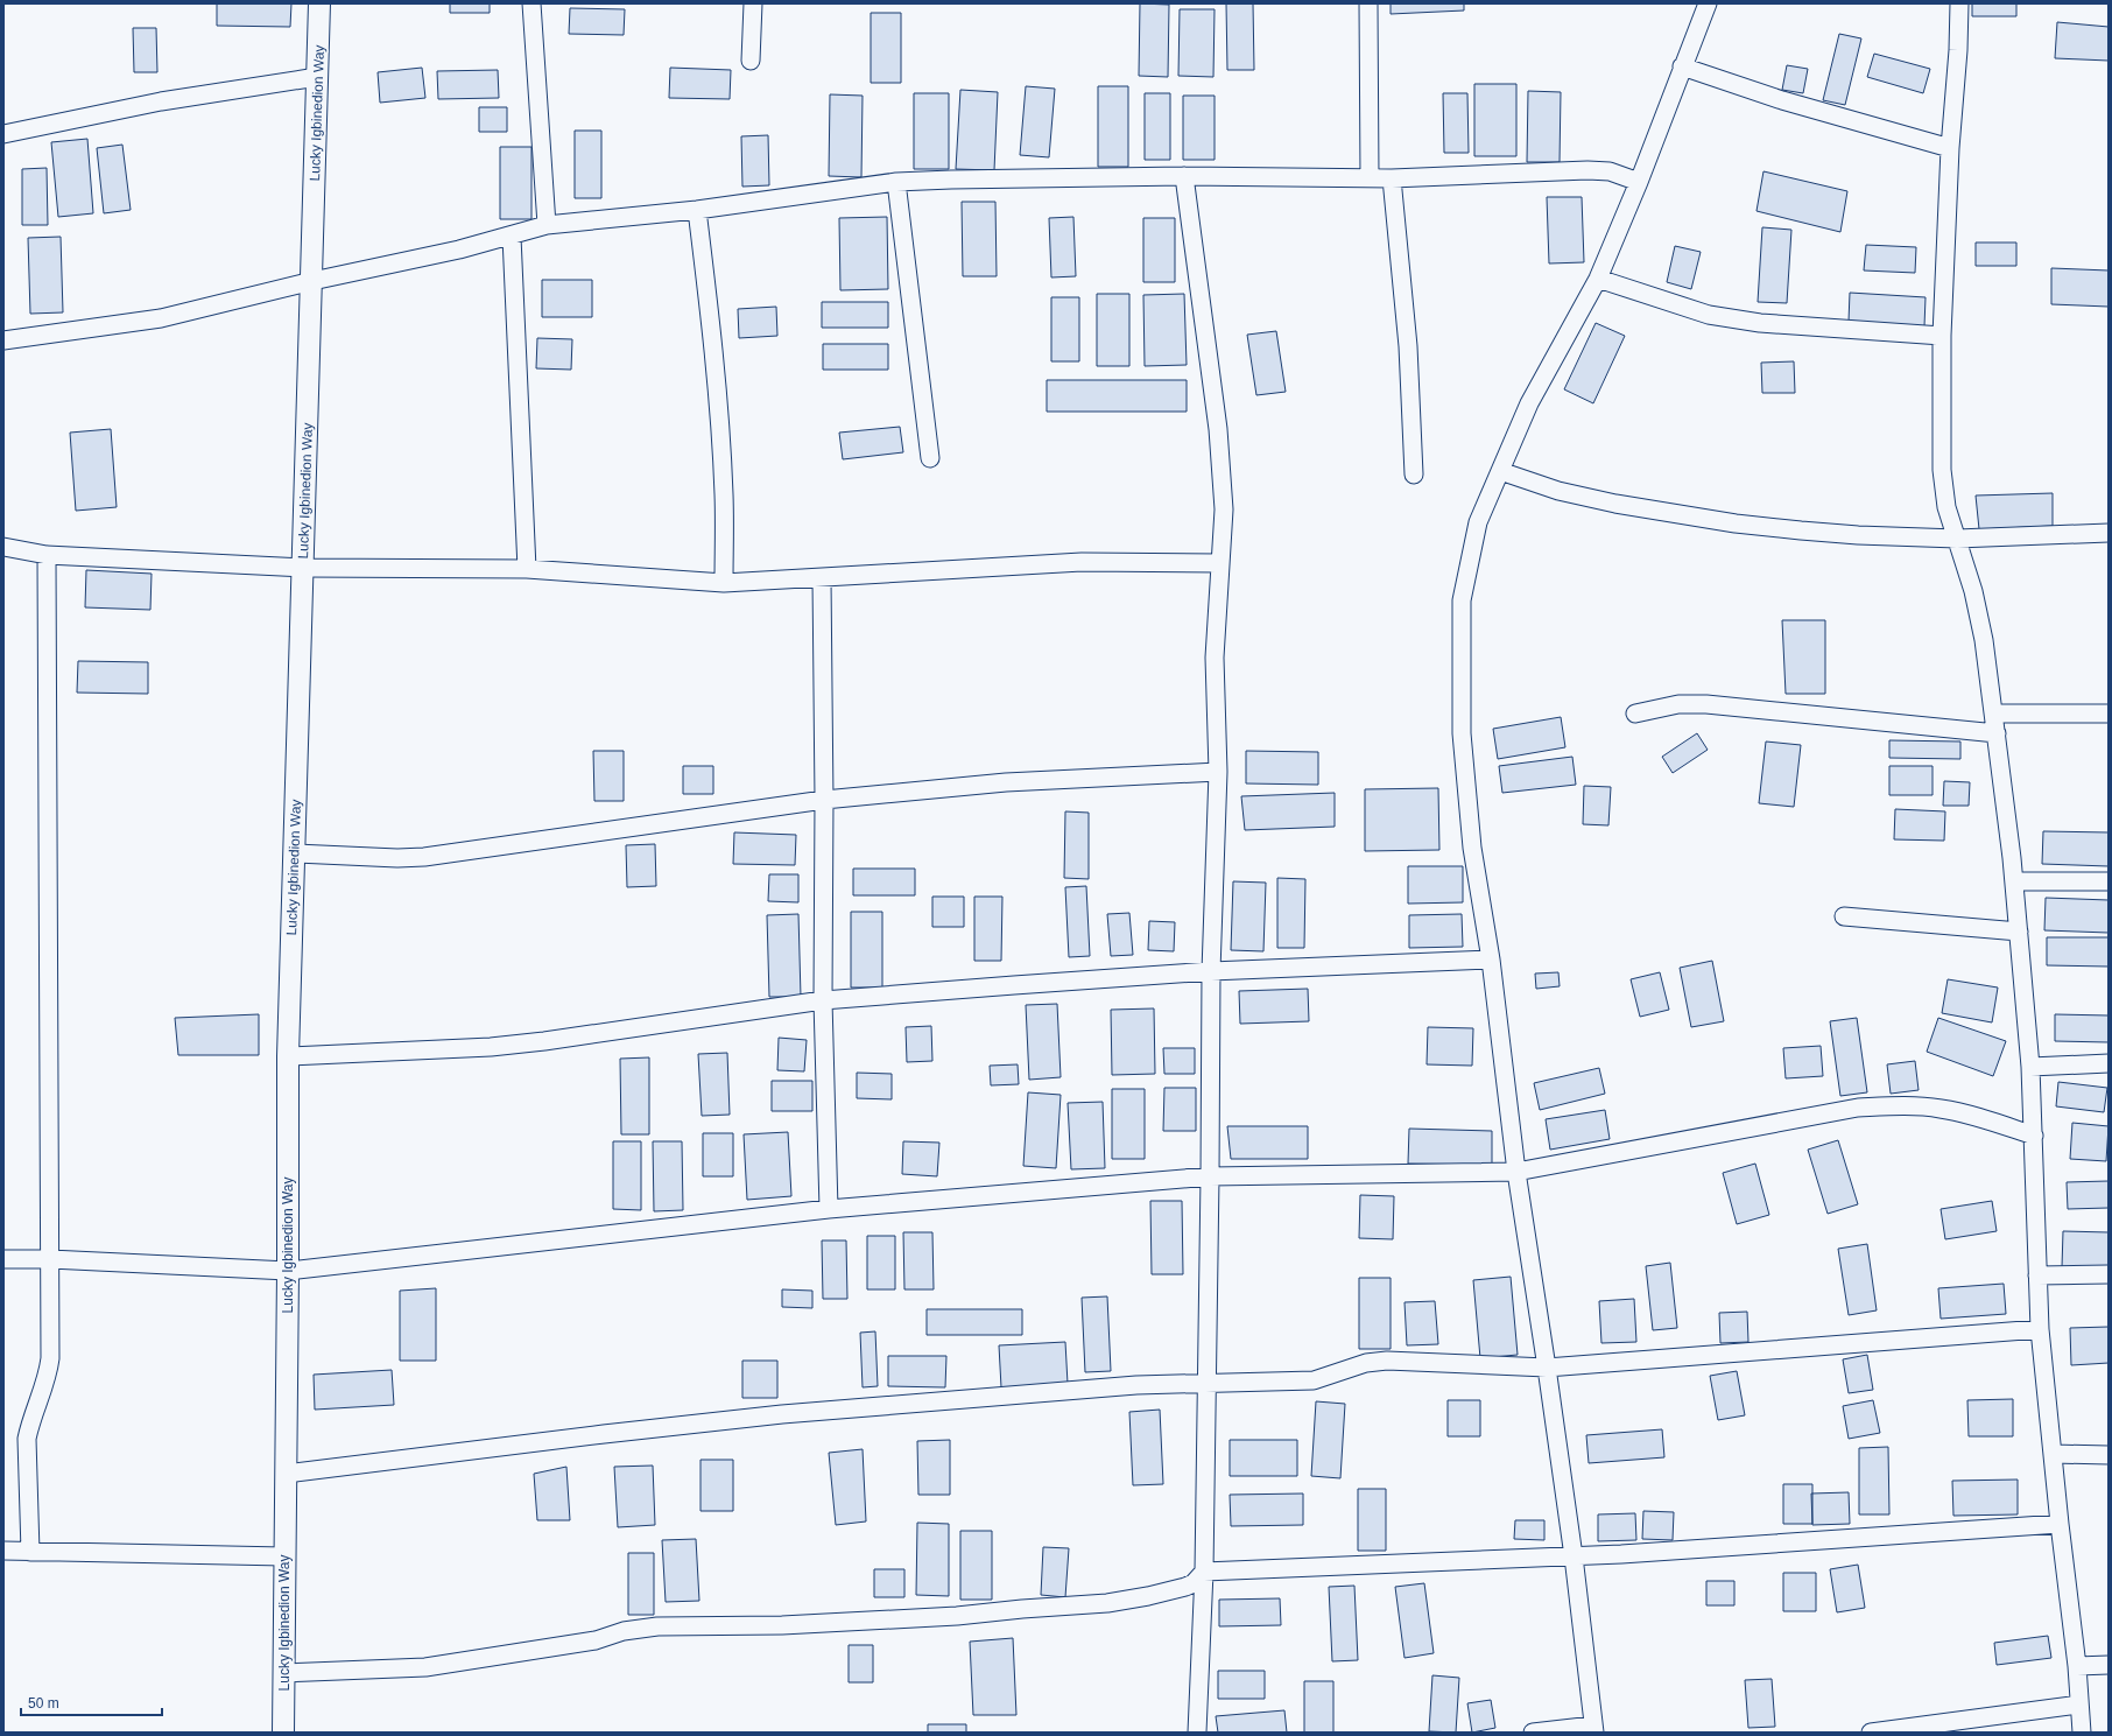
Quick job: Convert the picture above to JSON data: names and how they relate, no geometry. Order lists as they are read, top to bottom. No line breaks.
{"streets":{"street":["Lucky Igbinedion Way"]},"scale_bar":"50 m"}
